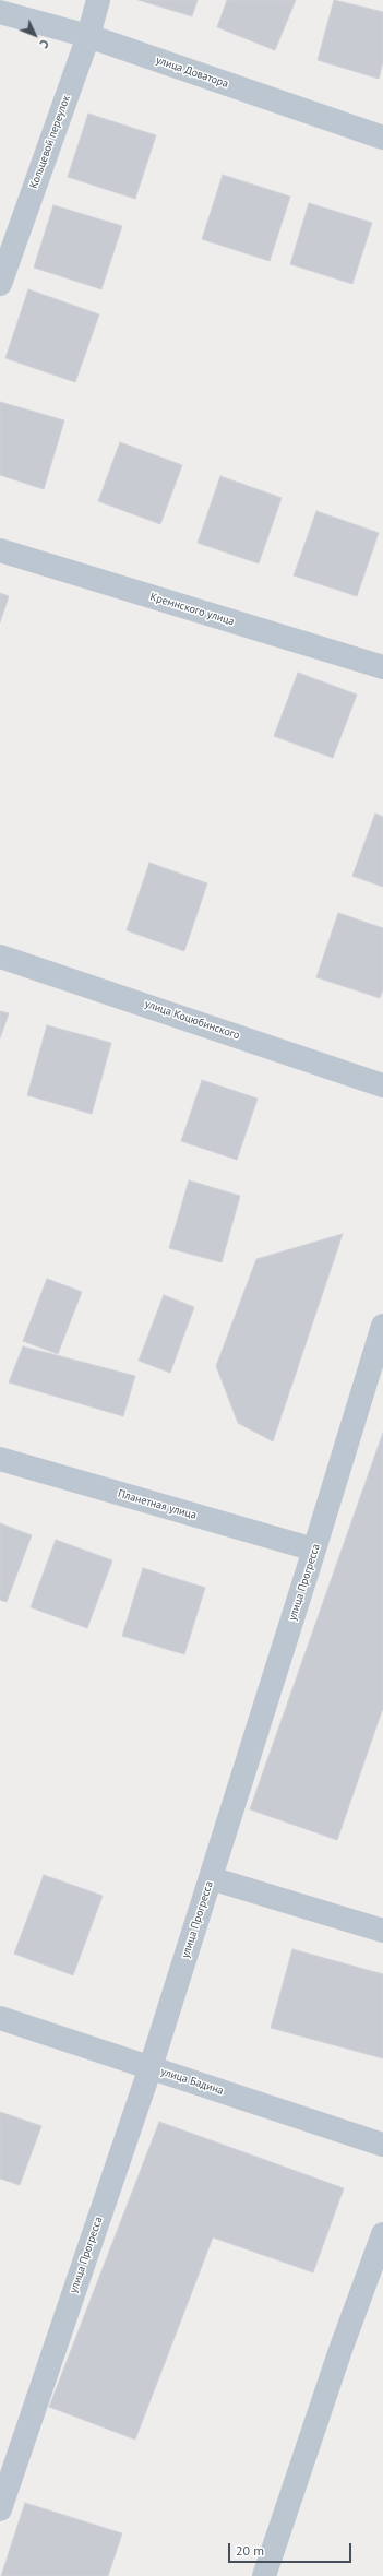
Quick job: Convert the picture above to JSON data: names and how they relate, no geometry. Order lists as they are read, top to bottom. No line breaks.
{"streets":{"street":["улица Доватора","Кольцевой переулок","Кремнского улица","улица Коцюбинского","Планетная улица","улица Прогресса","улица Бадина"]},"crossings":[["улица Доватора","Кольцевой переулок"],["Планетная улица","улица Прогресса"],["улица Прогресса","улица Бадина"]],"scale_bar":"20 m","north":"bottom right"}
